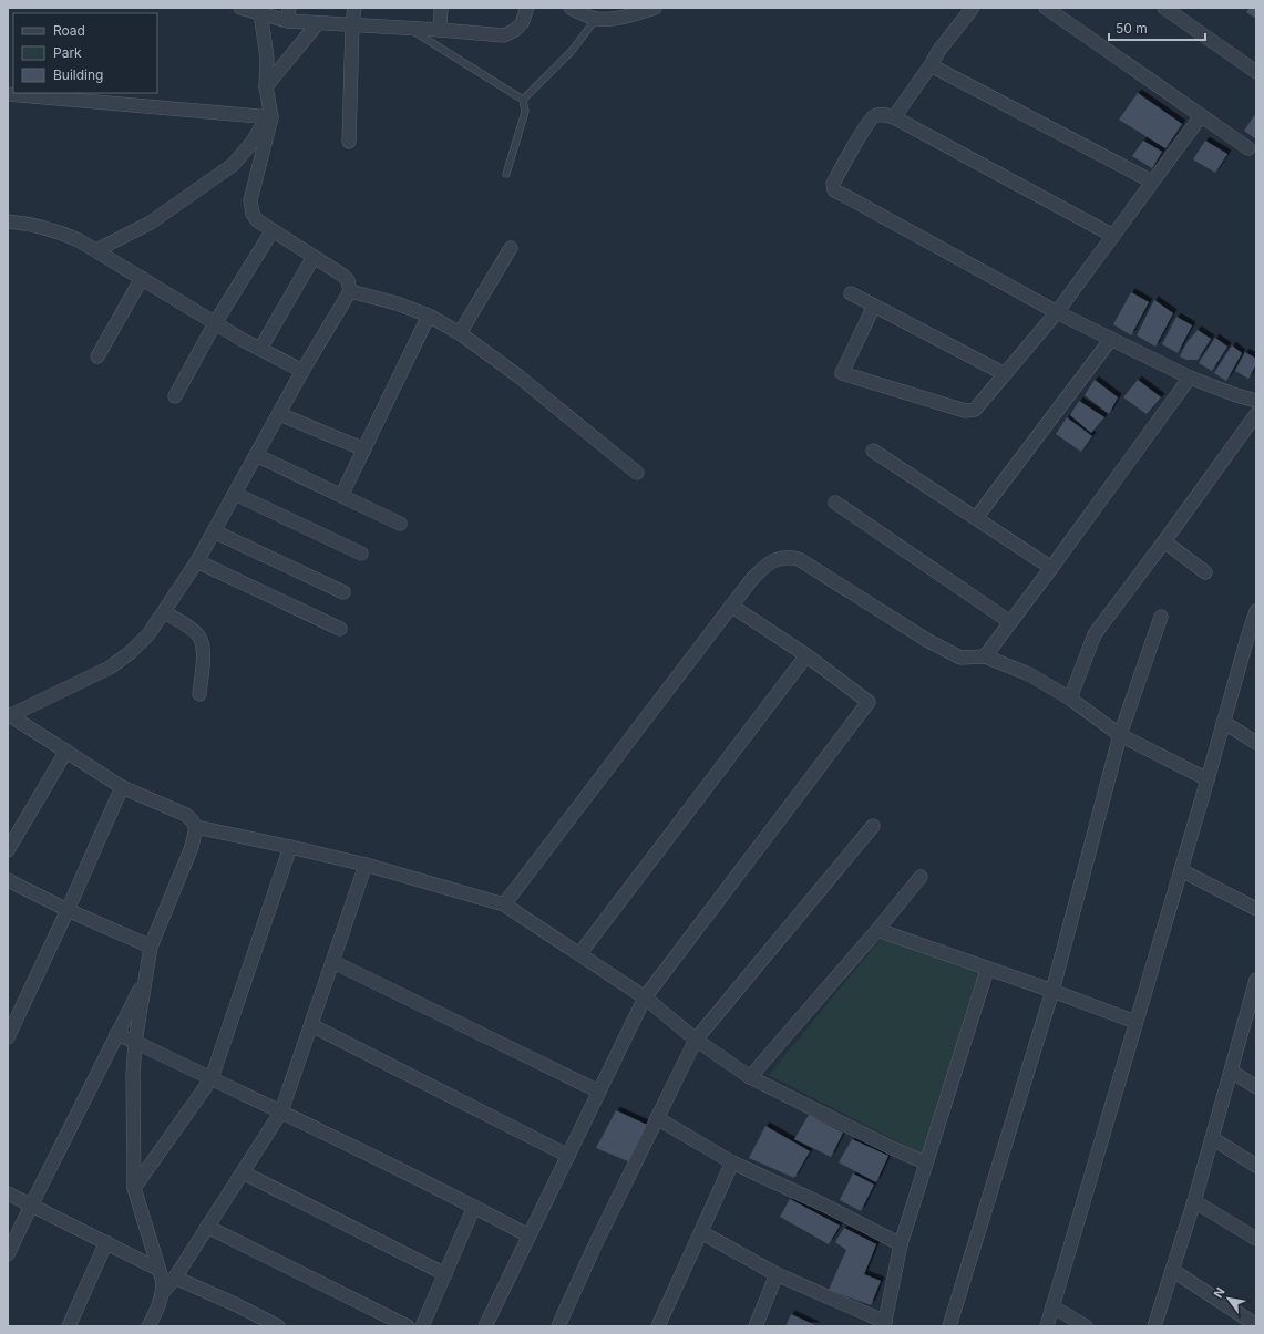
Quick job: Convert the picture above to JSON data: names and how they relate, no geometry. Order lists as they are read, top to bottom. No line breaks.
{"legend":["Road","Park","Building"],"scale_bar":"50 m","north":"top left"}
